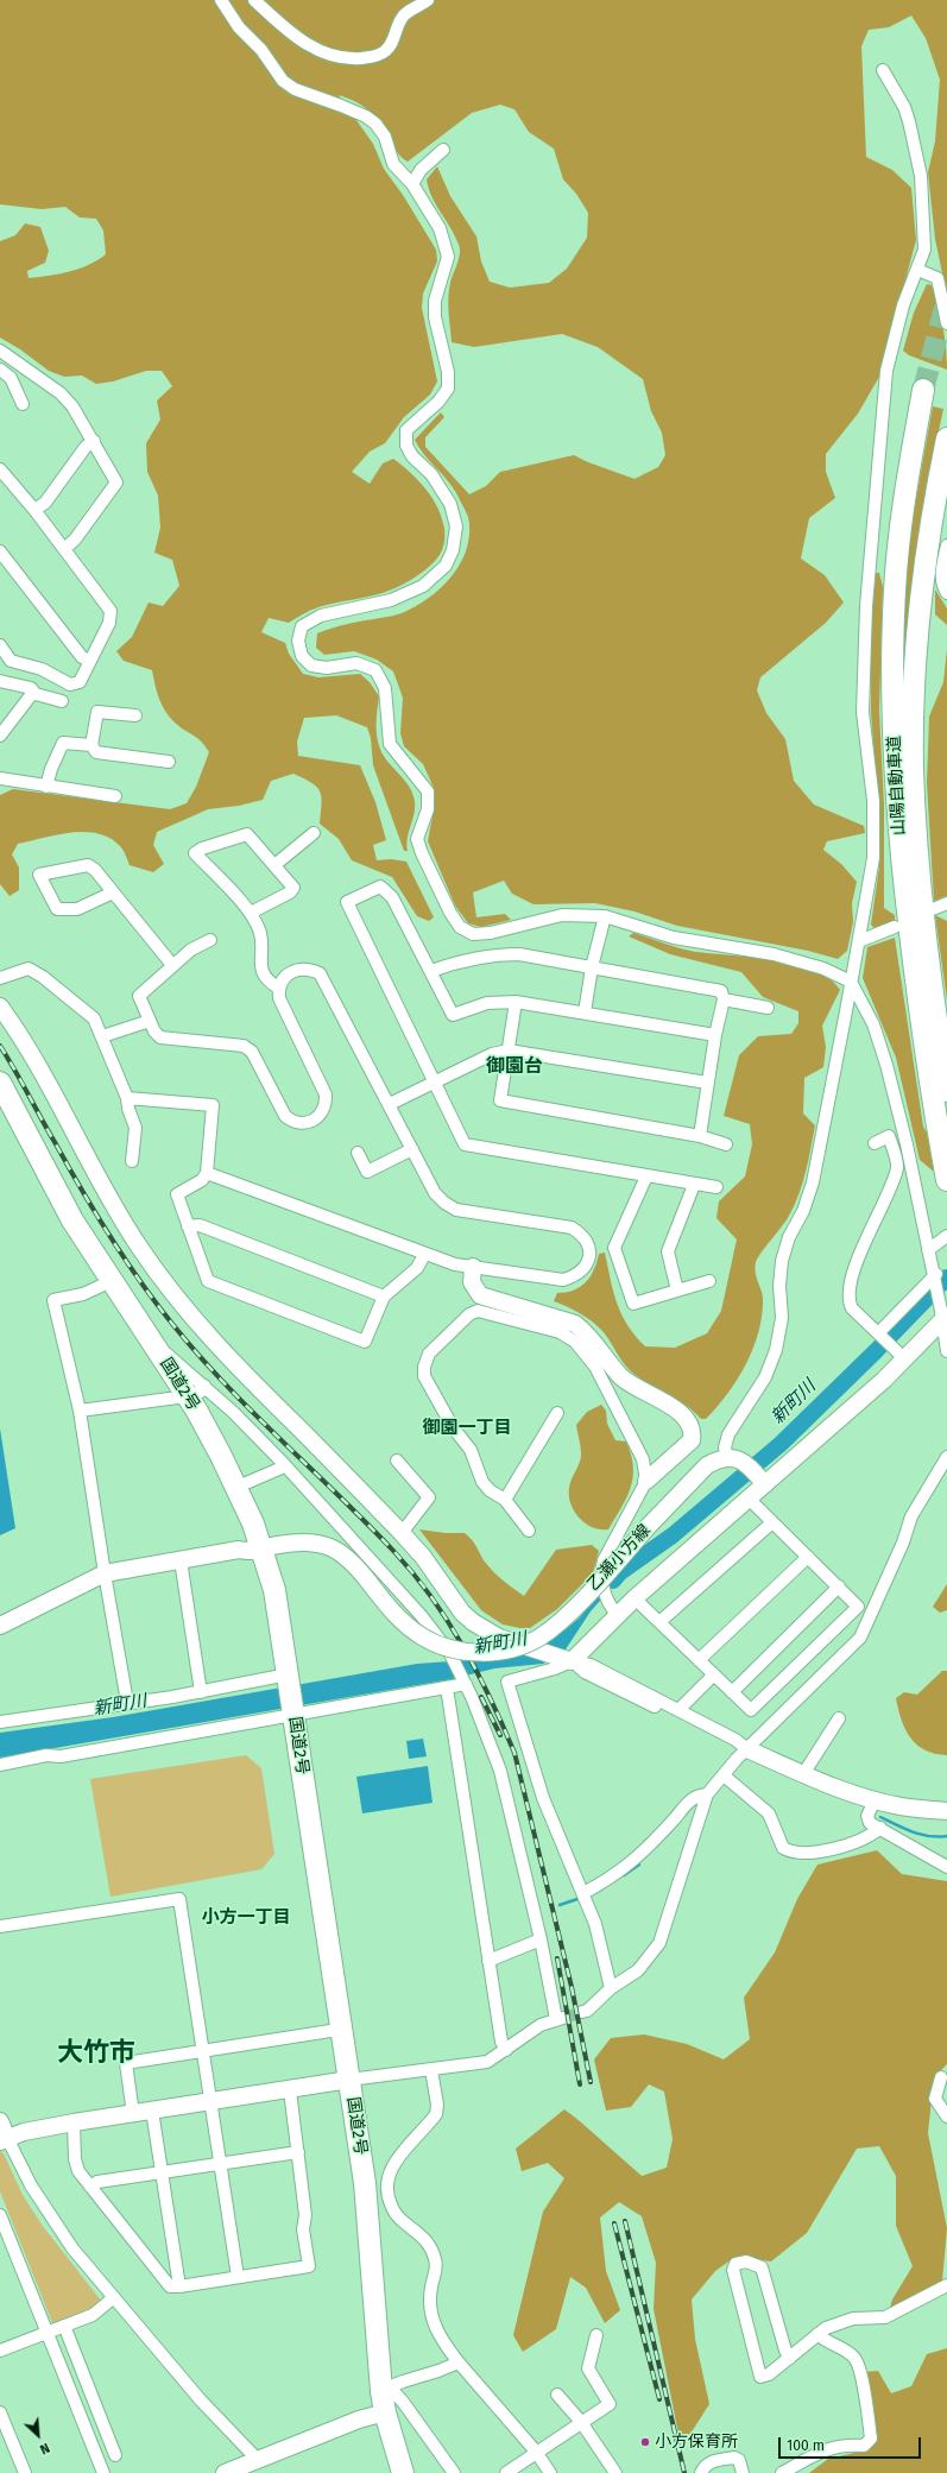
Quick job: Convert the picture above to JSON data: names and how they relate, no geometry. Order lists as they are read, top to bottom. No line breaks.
{"streets":{"highway":["山陽自動車道","国道2号"],"street":["乙瀬小方線"]},"crossings":[["国道2号","乙瀬小方線"]],"districts":["御園台","御園一丁目","小方一丁目","大竹市"],"water":["新町川"],"places":["小方保育所"],"scale_bar":"100 m","north":"bottom right"}
